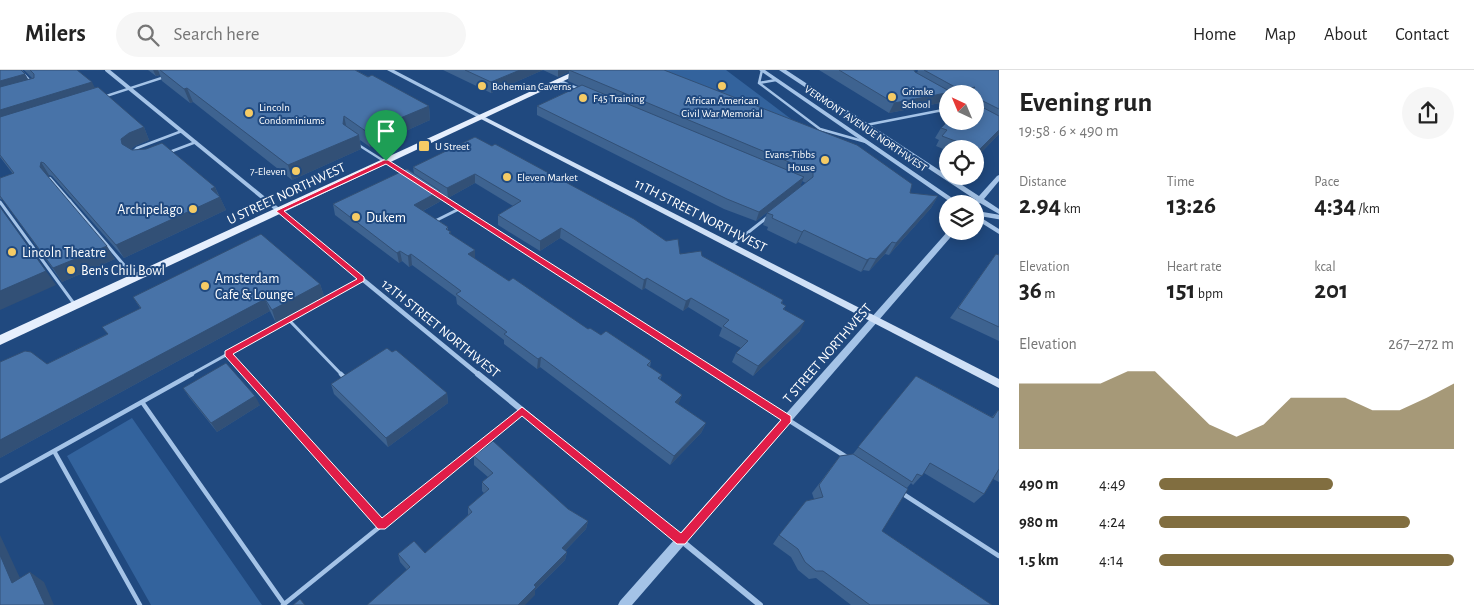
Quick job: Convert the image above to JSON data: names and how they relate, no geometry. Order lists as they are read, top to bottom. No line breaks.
{"streets":{"main road":["U STREET NORTHWEST","11TH STREET NORTHWEST"],"street":["VERMONT AVENUE NORTHWEST","12TH STREET NORTHWEST","T STREET NORTHWEST"]},"crossings":[["U STREET NORTHWEST","11TH STREET NORTHWEST"],["U STREET NORTHWEST","12TH STREET NORTHWEST"],["11TH STREET NORTHWEST","T STREET NORTHWEST"],["12TH STREET NORTHWEST","T STREET NORTHWEST"]],"places":{"other":["Bohemian Caverns","African American Civil War Memorial","Grimke School","F45 Training","Lincoln Condominiums","Evans-Tibbs House","7-Eleven","Eleven Market","Archipelago","Dukem","Lincoln Theatre","Ben's Chili Bowl","Amsterdam Cafe & Lounge"],"transit":["U Street"]},"north":"top left","page":{"header":"Milers","search":"Search here","nav":["Home","Map","About","Contact"],"heading":["Evening run","19:58 · 6 × 490 m"],"stats":[["Distance","2.94 km"],["Time","13:26"],["Pace","4:34 /km"],["Elevation","36 m"],["Heart rate","151 bpm"],["kcal","201"]],"chart":["Elevation","267–272 m"],"list":[{"name":"490 m","note":"4:49"},{"name":"980 m","note":"4:24"},{"name":"1.5 km","note":"4:14"}]}}
